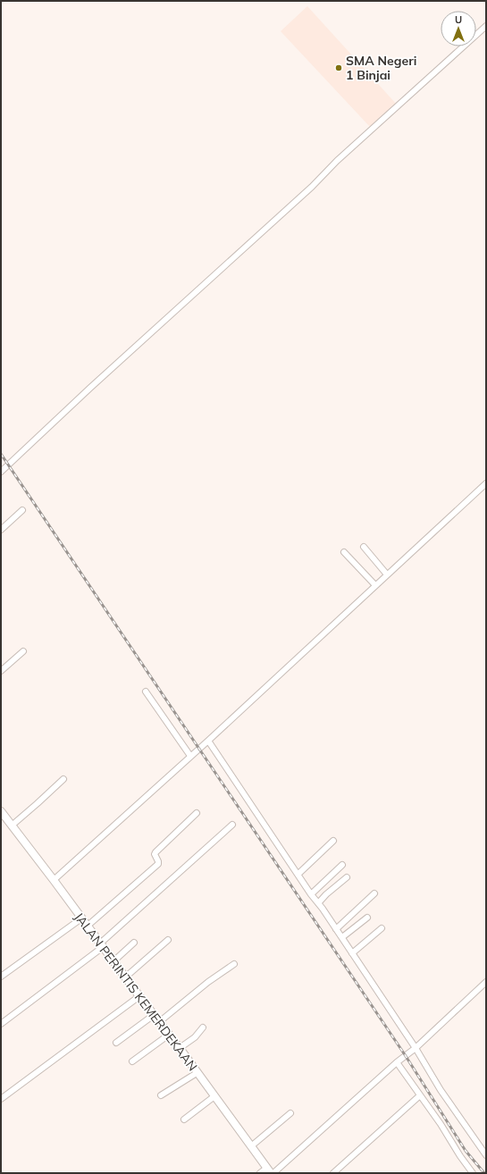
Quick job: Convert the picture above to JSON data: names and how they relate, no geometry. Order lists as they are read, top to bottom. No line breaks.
{"streets":{"street":["JALAN PERINTIS KEMERDEKAAN"]},"places":["SMA Negeri 1 Binjai"],"north":"top"}
